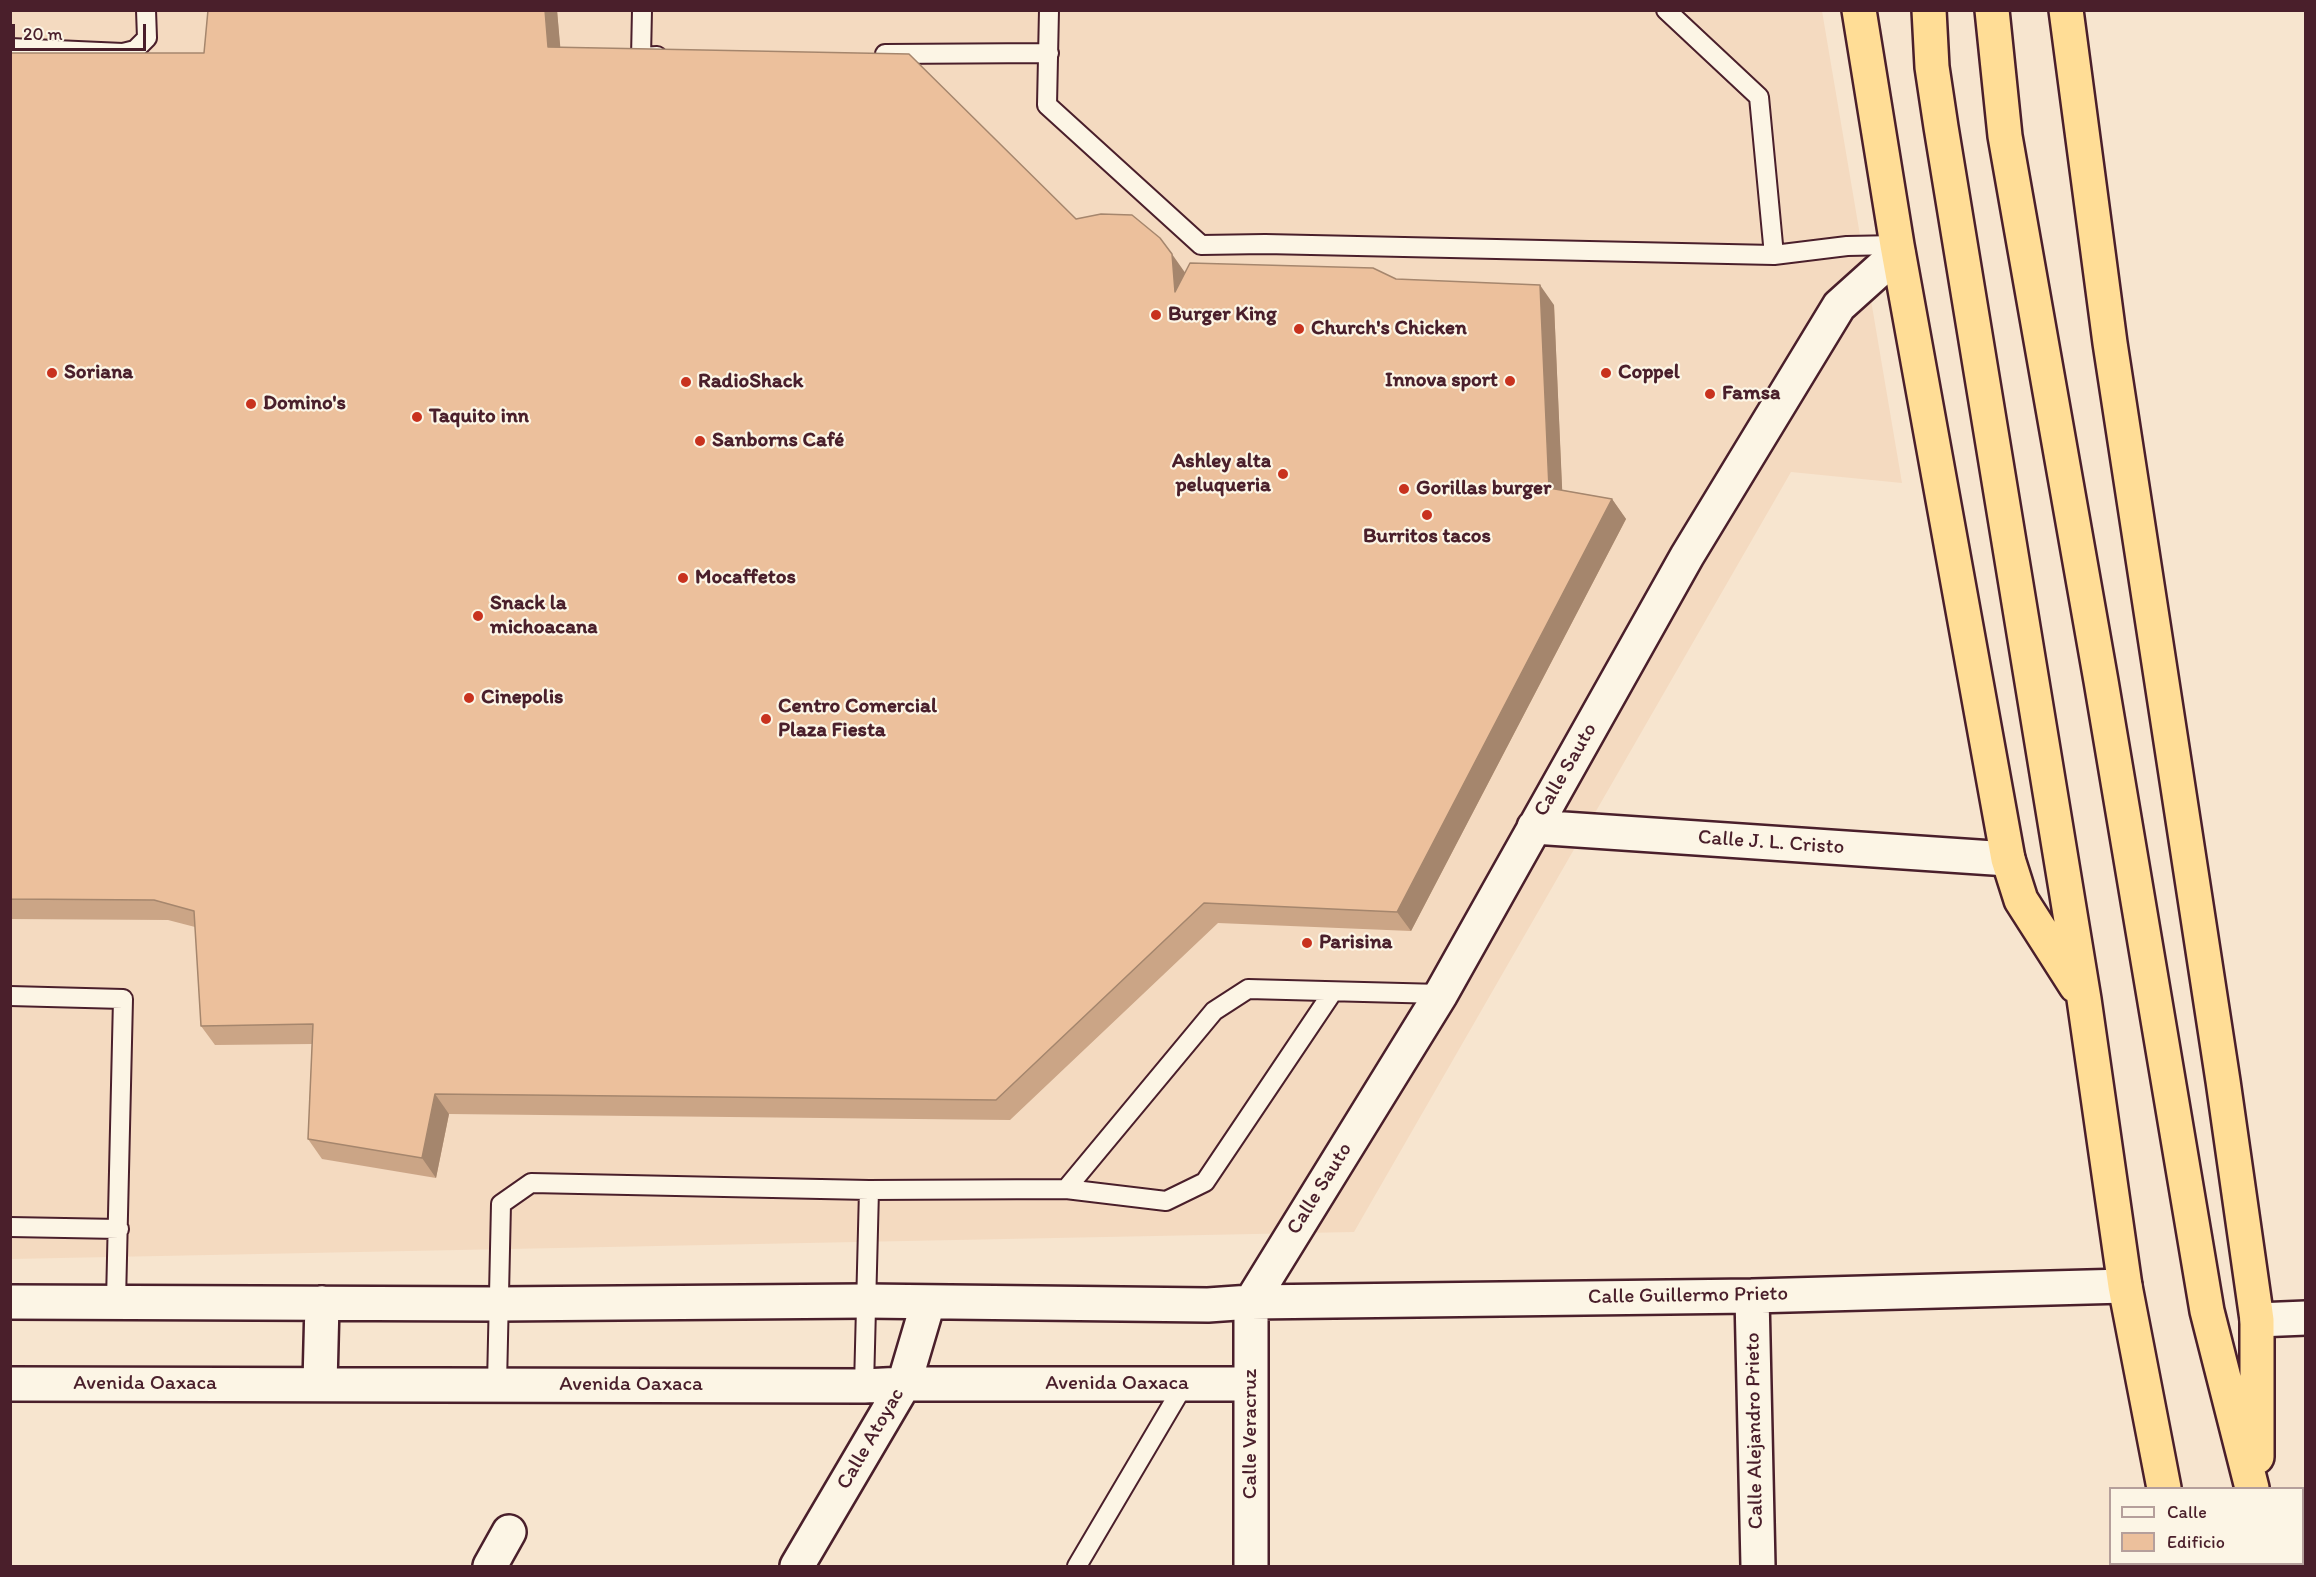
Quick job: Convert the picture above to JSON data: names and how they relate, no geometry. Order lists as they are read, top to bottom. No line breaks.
{"streets":{"street":["Calle Sauto","Calle J. L. Cristo","Calle Guillermo Prieto","Avenida Oaxaca","Calle Alejandro Prieto","Calle Veracruz","Calle Atoyac"]},"crossings":[["Calle Sauto","Calle J. L. Cristo"],["Calle Sauto","Calle Guillermo Prieto"],["Calle Sauto","Calle Veracruz"],["Calle Guillermo Prieto","Calle Alejandro Prieto"],["Calle Guillermo Prieto","Calle Veracruz"],["Avenida Oaxaca","Calle Veracruz"],["Avenida Oaxaca","Calle Atoyac"]],"places":["Burger King","Church's Chicken","Soriana","Coppel","Innova sport","RadioShack","Famsa","Domino's","Taquito inn","Sanborns Café","Ashley alta peluqueria","Gorillas burger","Burritos tacos","Mocaffetos","Snack la michoacana","Cinepolis","Centro Comercial Plaza Fiesta","Parisina"],"legend":["Calle","Edificio"],"scale_bar":"20 m"}
